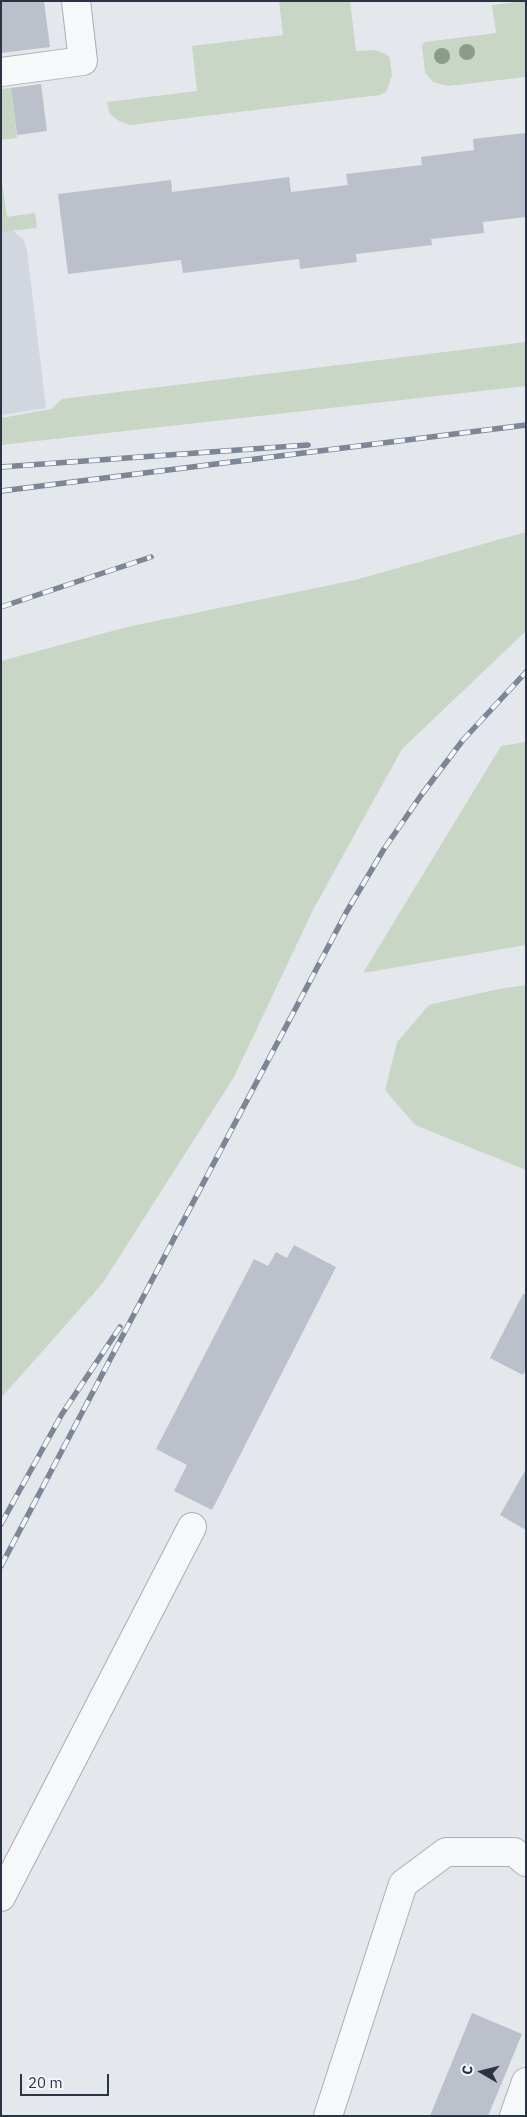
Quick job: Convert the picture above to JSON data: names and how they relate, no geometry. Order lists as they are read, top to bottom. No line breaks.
{"scale_bar":"20 m","north":"left"}
